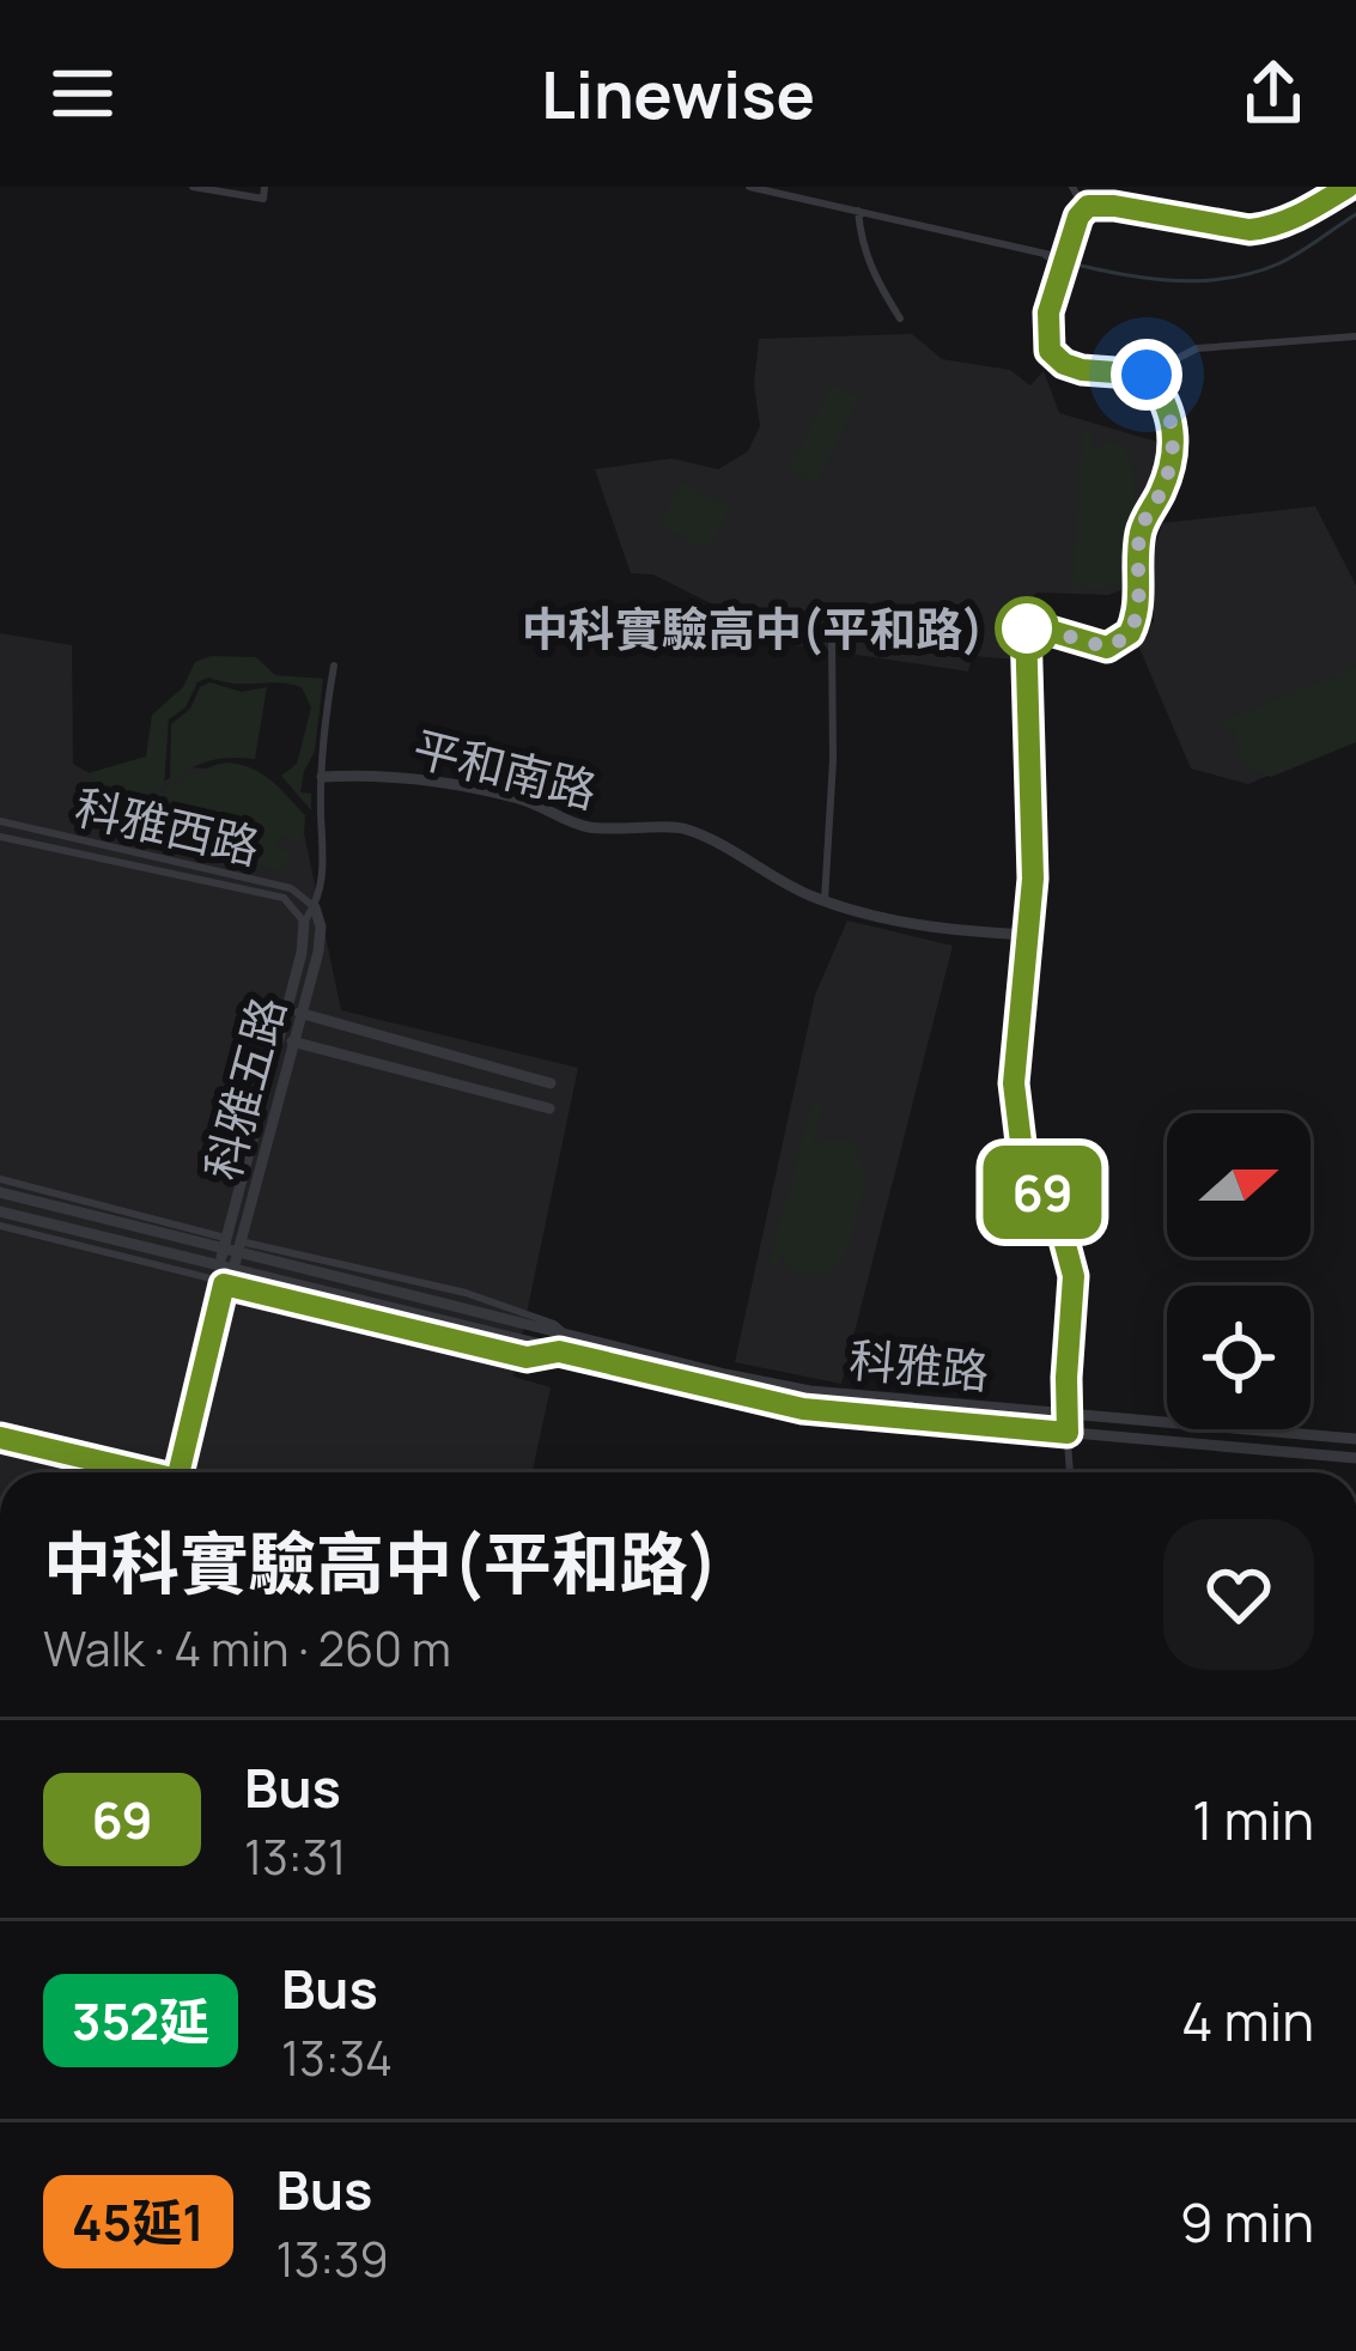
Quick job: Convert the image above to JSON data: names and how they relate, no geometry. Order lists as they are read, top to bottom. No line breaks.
{"streets":{"street":["平和南路","科雅西路","科雅五路","科雅路"]},"crossings":[["科雅西路","科雅五路"],["科雅五路","科雅路"]],"places":["中科實驗高中(平和路)"],"lines":["bus line 69"],"north":"right","page":{"header":"Linewise","on_map":"69","heading":["中科實驗高中(平和路)","Walk · 4 min · 260 m"],"list":[{"mark":"69","name":"Bus","note":"13:31","value":"1 min"},{"mark":"352延","name":"Bus","note":"13:34","value":"4 min"},{"mark":"45延1","name":"Bus","note":"13:39","value":"9 min"}]}}
